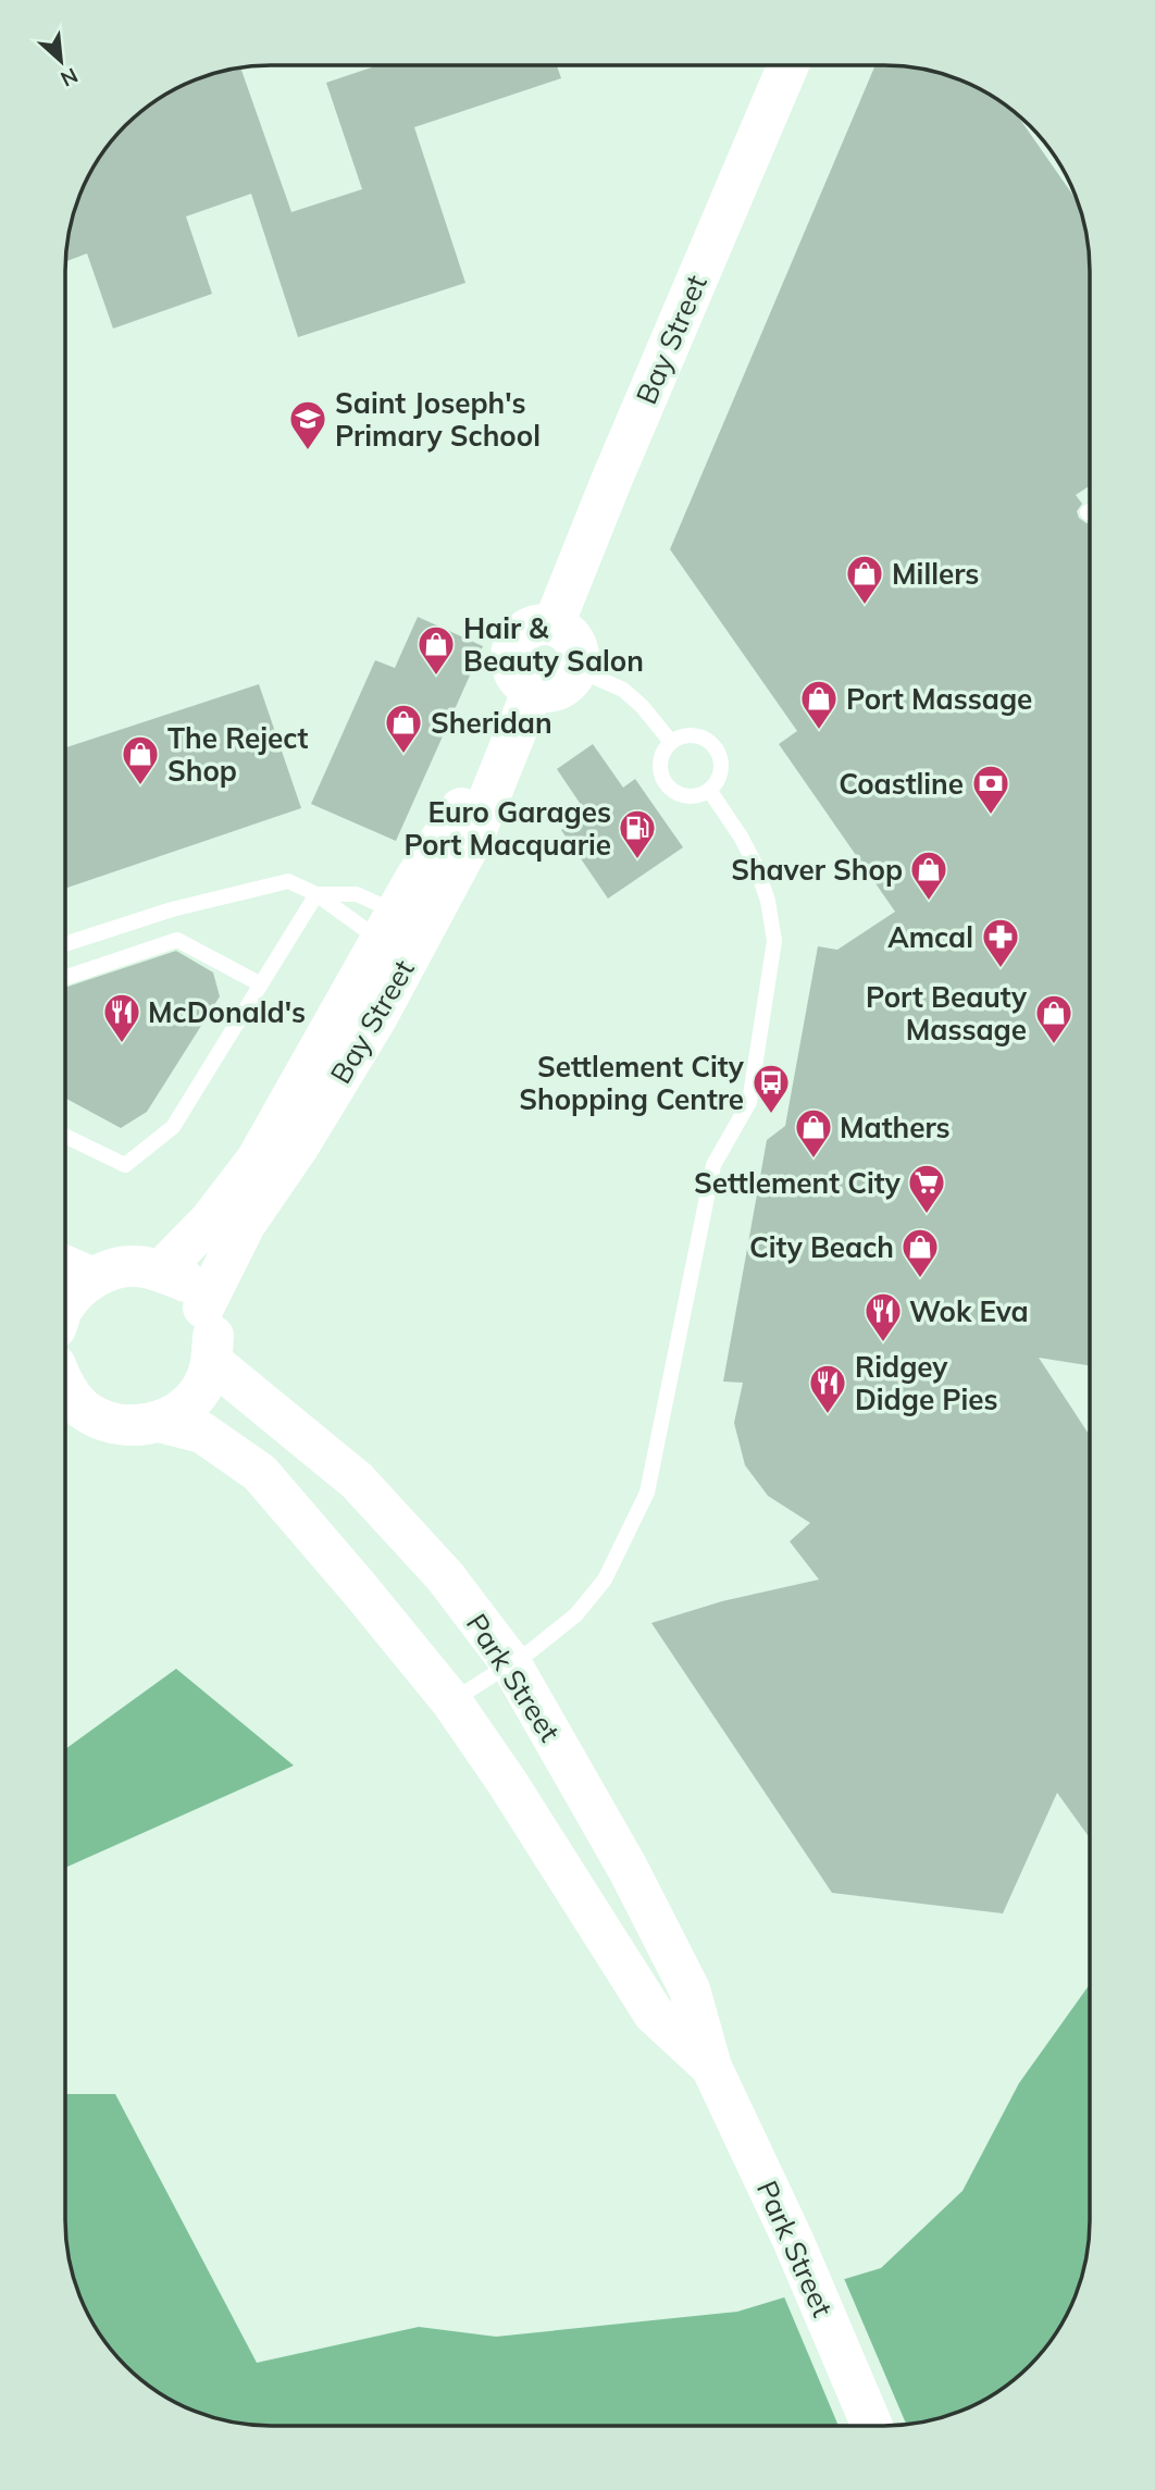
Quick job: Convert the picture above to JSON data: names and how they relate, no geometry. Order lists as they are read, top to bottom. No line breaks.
{"streets":{"street":["Bay Street","Park Street"]},"places":{"school or university":["Saint Joseph's Primary School"],"shop":["Millers","Hair & Beauty Salon","Port Massage","Sheridan","The Reject Shop","Shaver Shop","Port Beauty Massage","Mathers","City Beach"],"bank":["Coastline"],"fuel station":["Euro Garages Port Macquarie"],"pharmacy":["Amcal"],"restaurant":["McDonald's","Wok Eva","Ridgey Didge Pies"],"bus stop":["Settlement City Shopping Centre"],"supermarket":["Settlement City"]},"north":"bottom right"}
